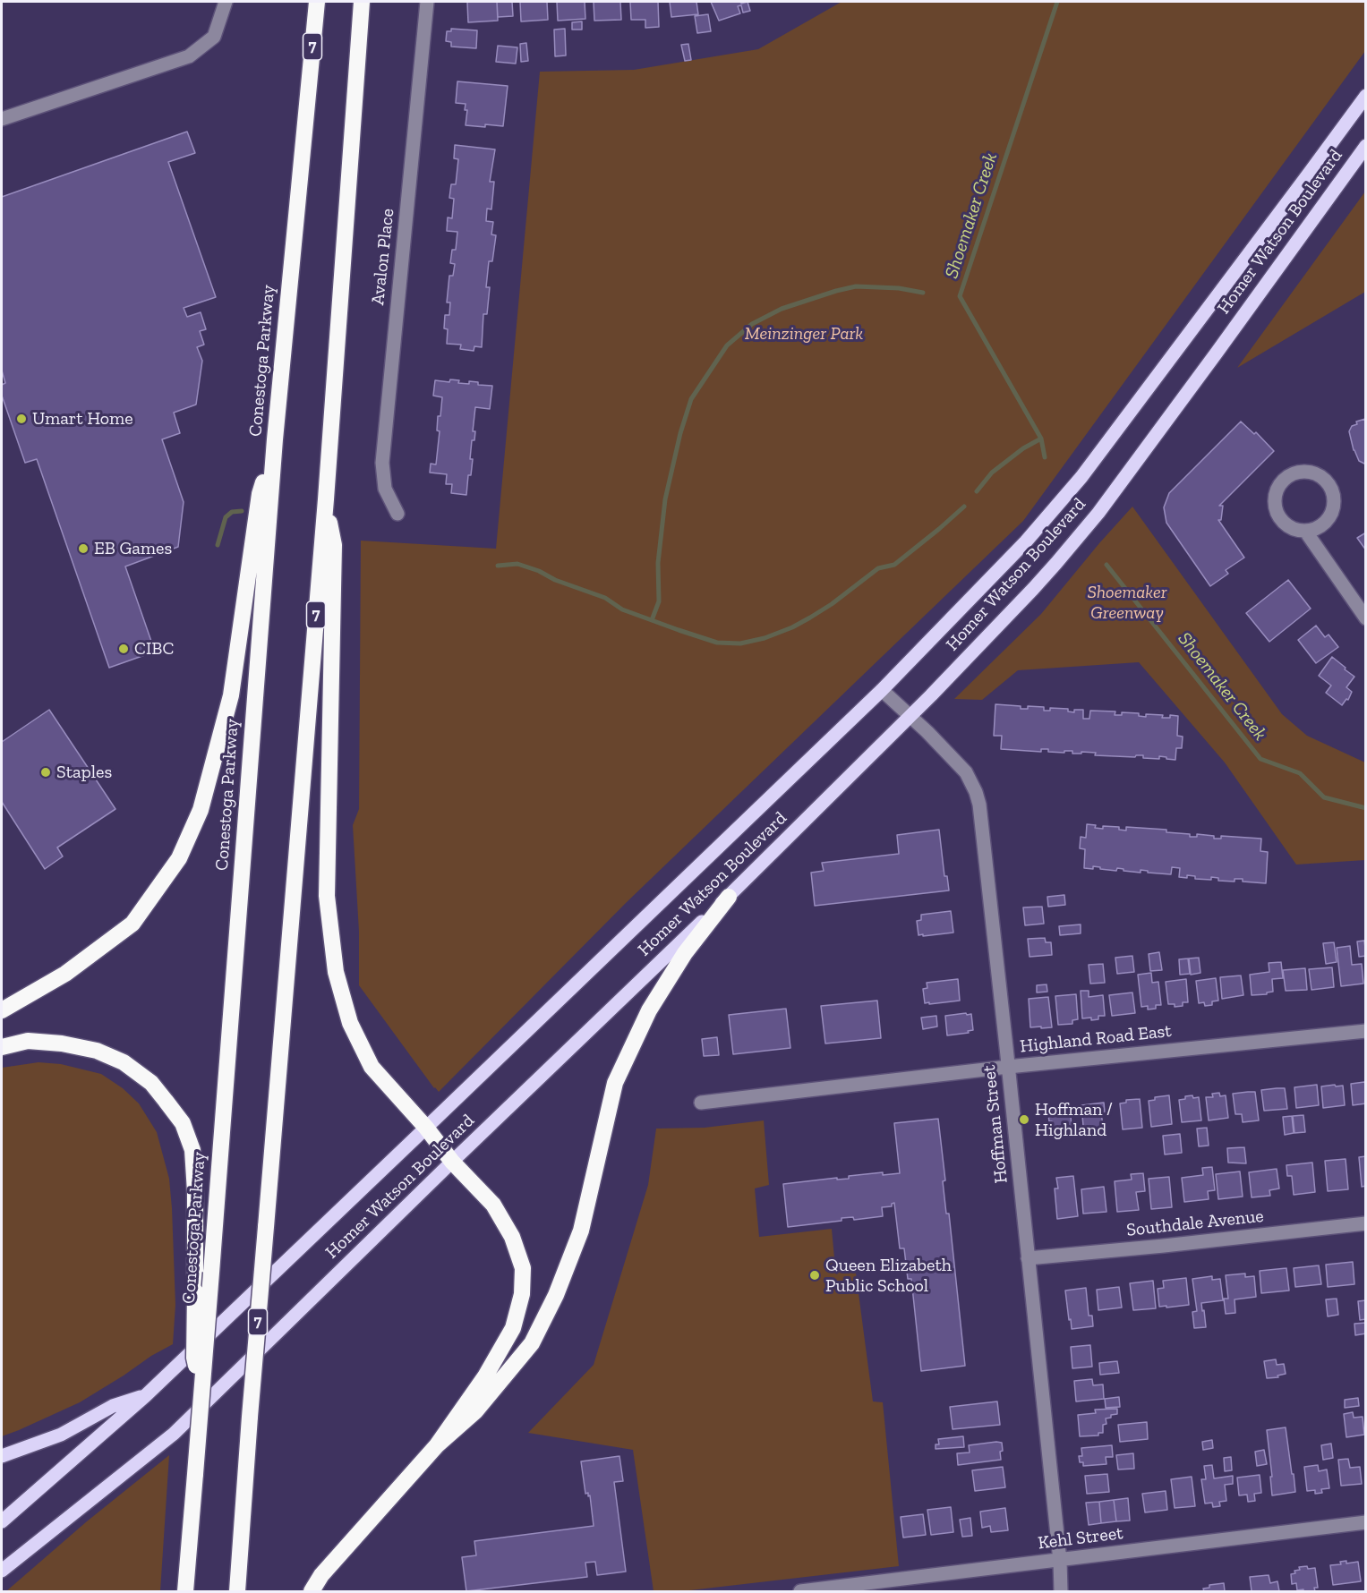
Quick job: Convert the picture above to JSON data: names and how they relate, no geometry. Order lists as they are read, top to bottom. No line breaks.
{"streets":{"highway":["7","Conestoga Parkway"],"main road":["Homer Watson Boulevard"],"street":["Avalon Place","Highland Road East","Hoffman Street","Southdale Avenue","Kehl Street"]},"crossings":[["Homer Watson Boulevard","Hoffman Street"],["Highland Road East","Hoffman Street"],["Hoffman Street","Southdale Avenue"],["Hoffman Street","Kehl Street"]],"water":["Shoemaker Creek"],"parks":["Meinzinger Park","Shoemaker Greenway"],"places":["Umart Home","EB Games","CIBC","Staples","Hoffman / Highland","Queen Elizabeth Public School"]}
